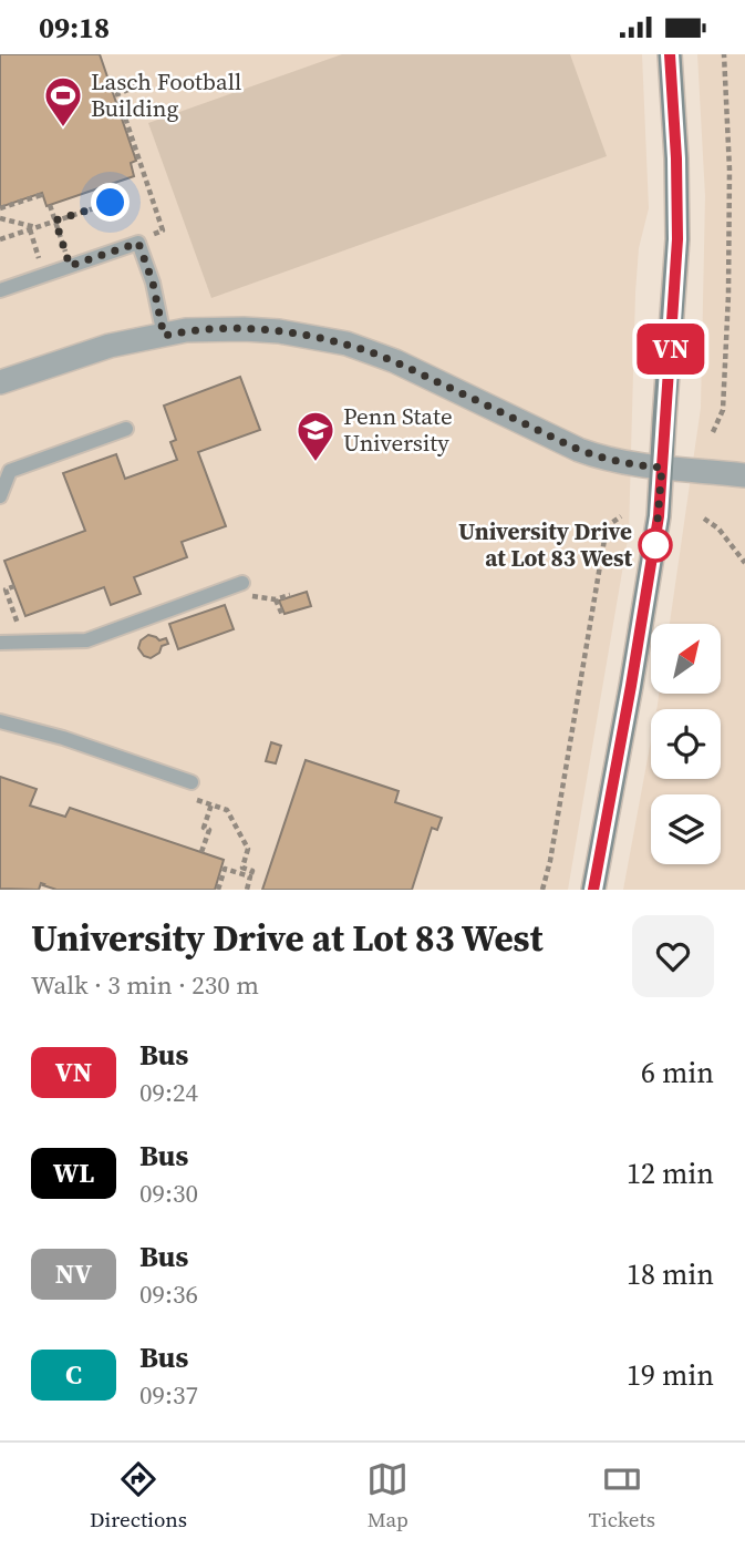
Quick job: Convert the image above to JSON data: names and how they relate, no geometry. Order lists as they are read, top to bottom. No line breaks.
{"places":{"sports":["Lasch Football Building"],"school or university":["Penn State University"],"other":["University Drive at Lot 83 West"]},"lines":["bus line VN"],"north":"top right","page":{"status":"09:18","on_map":"VN","heading":["University Drive at Lot 83 West","Walk · 3 min · 230 m"],"list":[{"mark":"VN","name":"Bus","note":"09:24","value":"6 min"},{"mark":"WL","name":"Bus","note":"09:30","value":"12 min"},{"mark":"NV","name":"Bus","note":"09:36","value":"18 min"},{"mark":"C","name":"Bus","note":"09:37","value":"19 min"}],"tabs":["Directions","Map","Tickets"]}}
